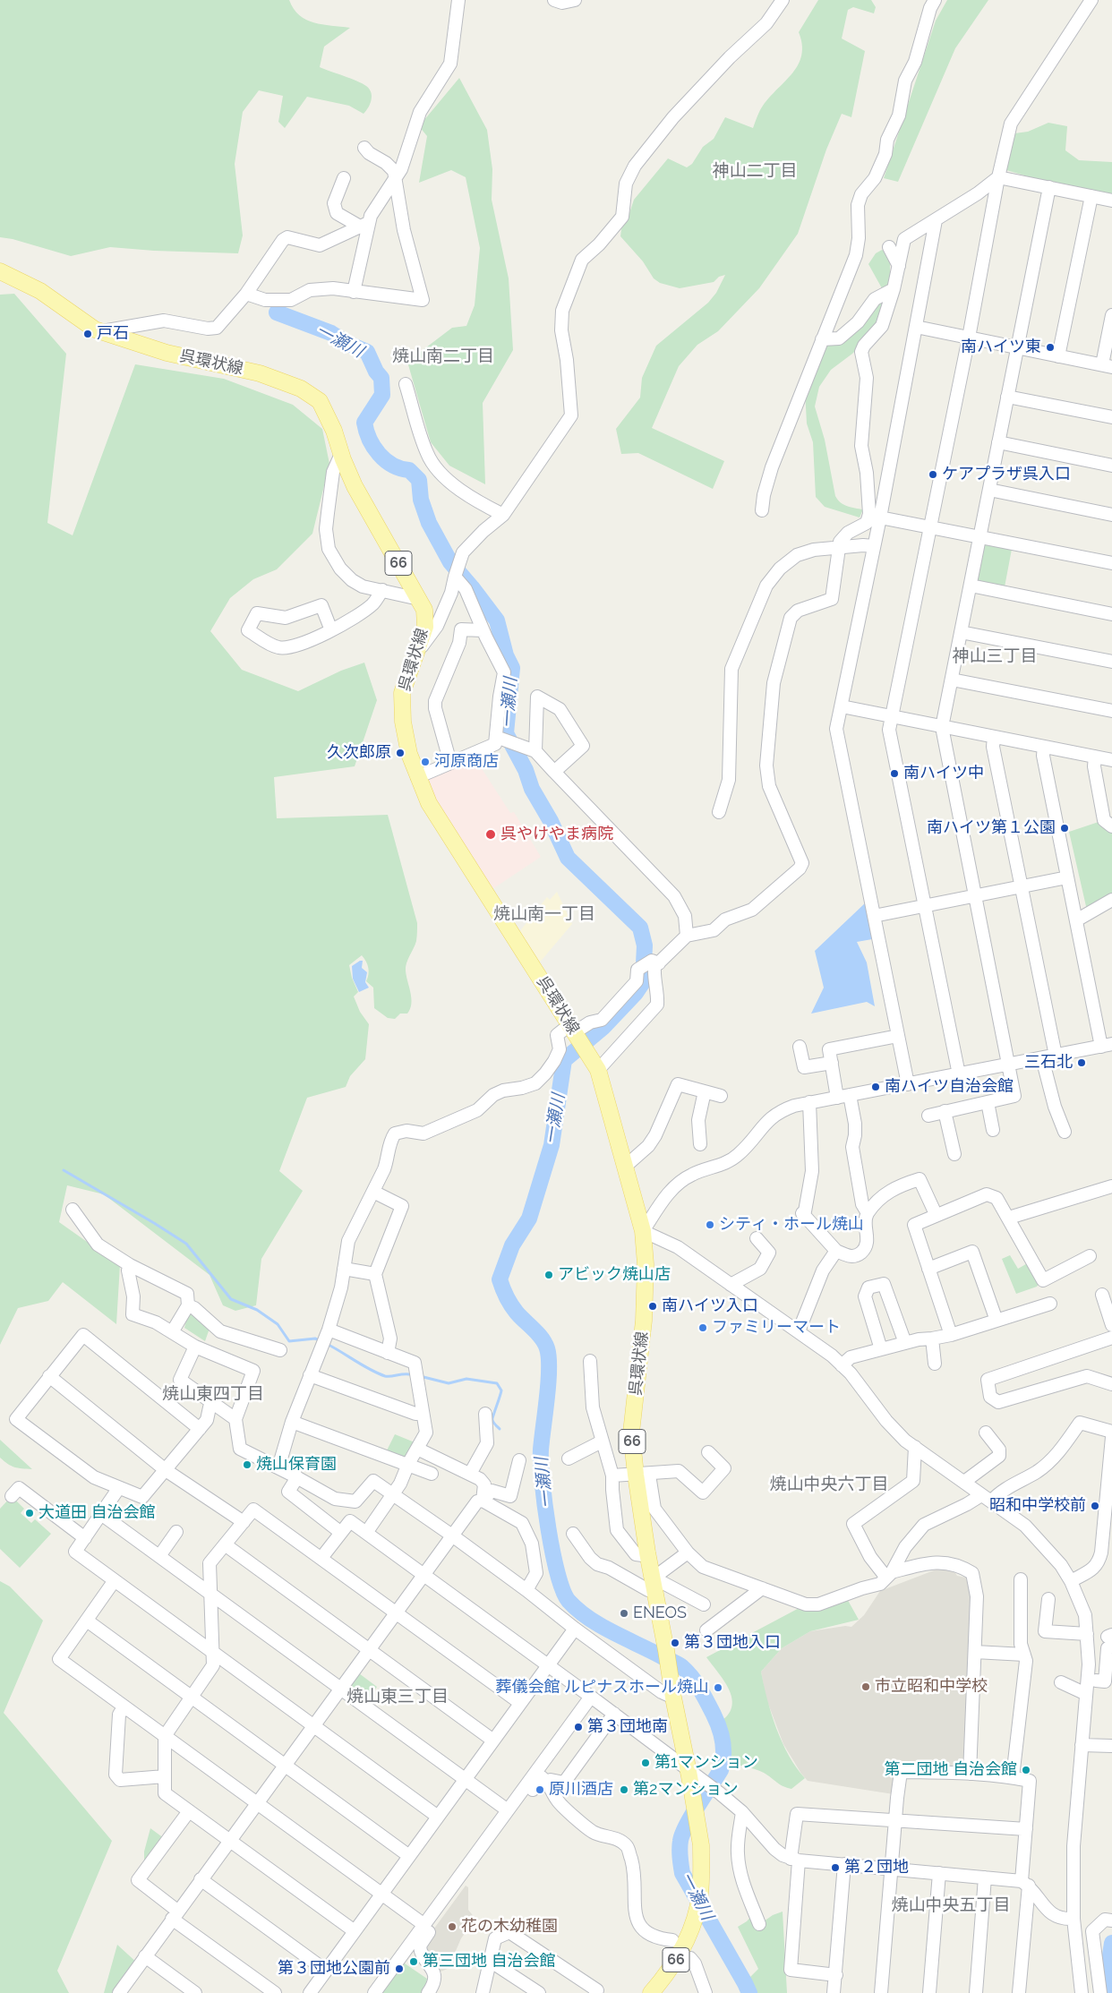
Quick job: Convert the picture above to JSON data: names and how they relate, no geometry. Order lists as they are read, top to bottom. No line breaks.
{"streets":{"main road":["呉環状線","66"]},"districts":["神山二丁目","焼山南二丁目","神山三丁目","焼山南一丁目","焼山東四丁目","焼山中央六丁目","焼山東三丁目","焼山中央五丁目"],"water":["一瀬川"],"places":["戸石","南ハイツ東","ケアプラザ呉入口","久次郎原","河原商店","南ハイツ中","南ハイツ第１公園","呉やけやま病院","三石北","南ハイツ自治会館","シティ・ホール焼山","アビック焼山店","南ハイツ入口","ファミリーマート","焼山保育園","昭和中学校前","大道田 自治会館","ENEOS","第３団地入口","市立昭和中学校","葬儀会館 ルピナスホール焼山","第３団地南","第1マンション","第二団地 自治会館","原川酒店","第2マンション","第２団地","花の木幼稚園","第三団地 自治会館","第３団地公園前"]}
